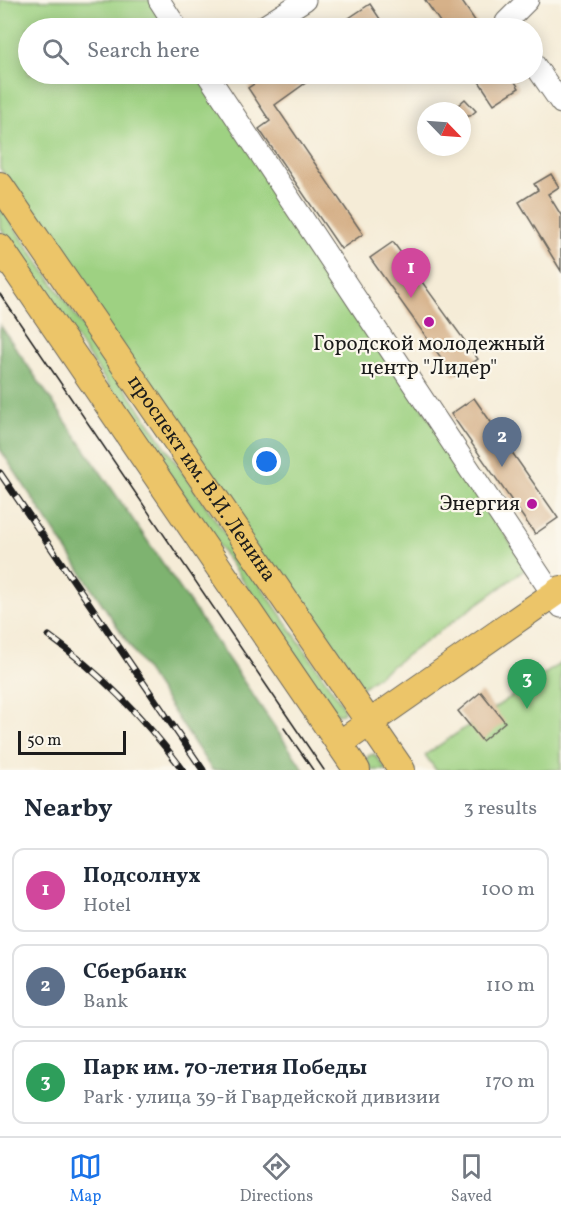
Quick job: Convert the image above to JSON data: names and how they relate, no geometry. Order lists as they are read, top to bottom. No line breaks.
{"streets":{"main road":["проспект им. В.И. Ленина"]},"places":["Городской молодежный центр \"Лидер\"","Энергия"],"scale_bar":"50 m","north":"bottom right","page":{"search":"Search here","pins":["1","2","3"],"scale":"50 m","heading":["Nearby","3 results"],"list":[{"mark":"1","name":"Подсолнух","note":"Hotel","value":"100 m"},{"mark":"2","name":"Сбербанк","note":"Bank","value":"110 m"},{"mark":"3","name":"Парк им. 70-летия Победы","note":"Park · улица 39-й Гвардейской дивизии","value":"170 m"}],"nav":["Map","Directions","Saved"]}}
